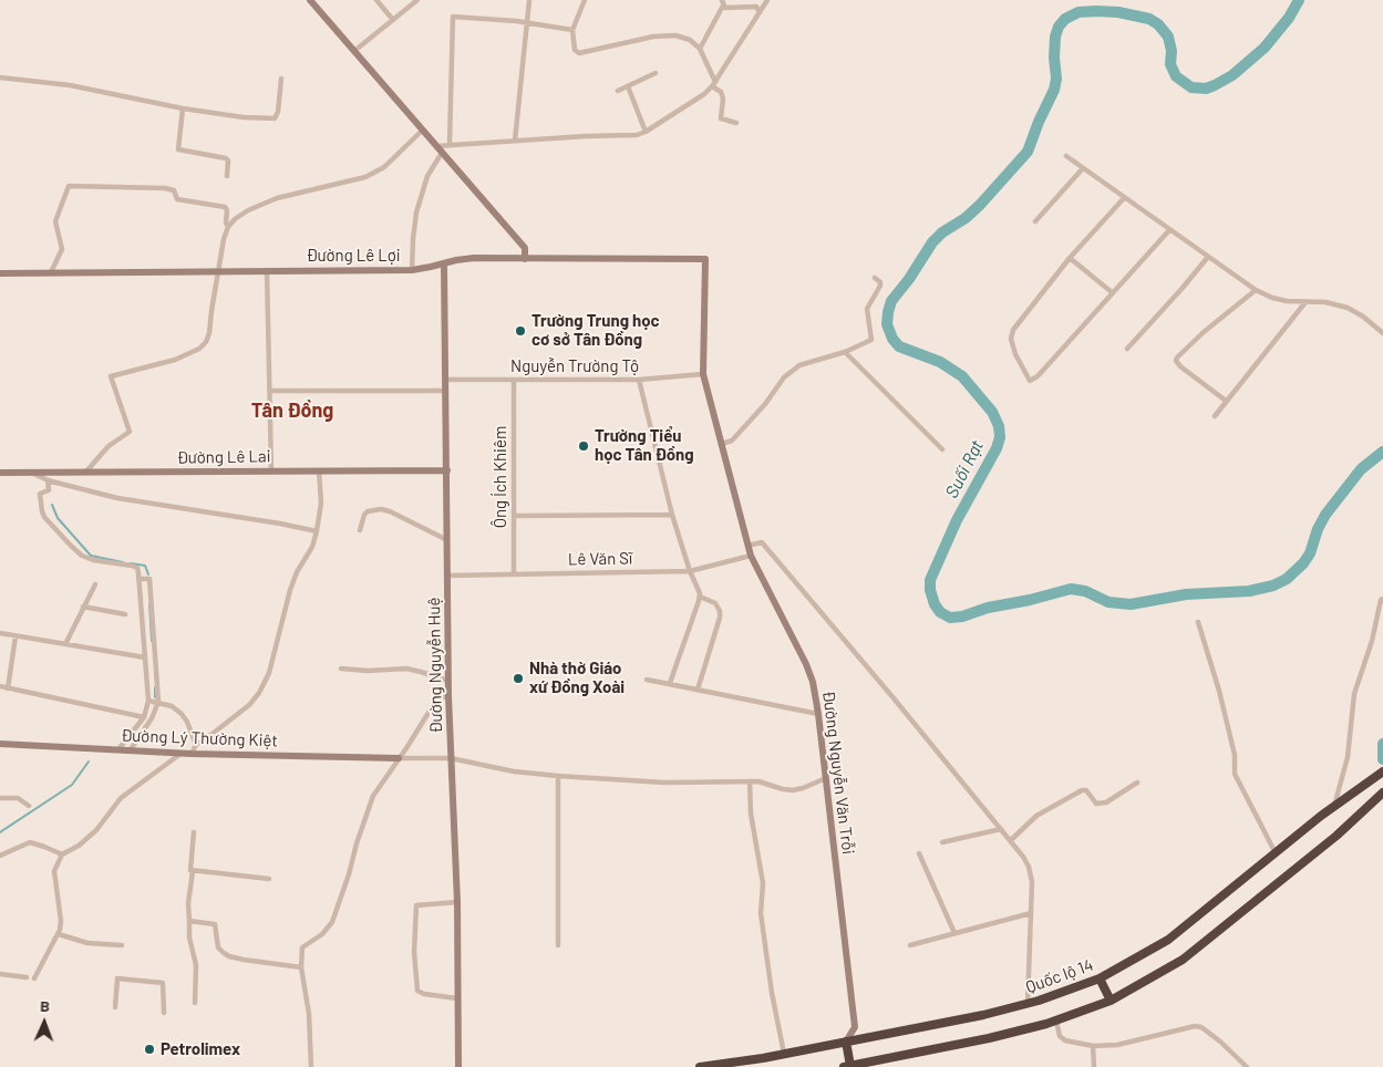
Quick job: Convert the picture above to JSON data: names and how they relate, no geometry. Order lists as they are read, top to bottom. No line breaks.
{"streets":{"highway":["Quốc lộ 14"],"street":["Đường Lê Lợi","Nguyễn Trường Tộ","Đường Lê Lai","Ông Ích Khiêm","Lê Văn Sĩ","Đường Nguyễn Huệ","Đường Lý Thường Kiệt","Đường Nguyễn Văn Trỗi"]},"crossings":[["Đường Lê Lợi","Đường Nguyễn Huệ"],["Đường Lê Lợi","Đường Nguyễn Văn Trỗi"],["Nguyễn Trường Tộ","Ông Ích Khiêm"],["Nguyễn Trường Tộ","Đường Nguyễn Huệ"],["Nguyễn Trường Tộ","Đường Nguyễn Văn Trỗi"],["Đường Lê Lai","Đường Nguyễn Huệ"],["Ông Ích Khiêm","Lê Văn Sĩ"],["Lê Văn Sĩ","Đường Nguyễn Huệ"],["Lê Văn Sĩ","Đường Nguyễn Văn Trỗi"],["Đường Nguyễn Văn Trỗi","Quốc lộ 14"]],"districts":["Tân Đồng"],"water":["Suối Rạt"],"places":["Trường Trung học cơ sở Tân Đồng","Trường Tiểu học Tân Đồng","Nhà thờ Giáo xứ Đồng Xoài","Petrolimex"],"north":"top"}
